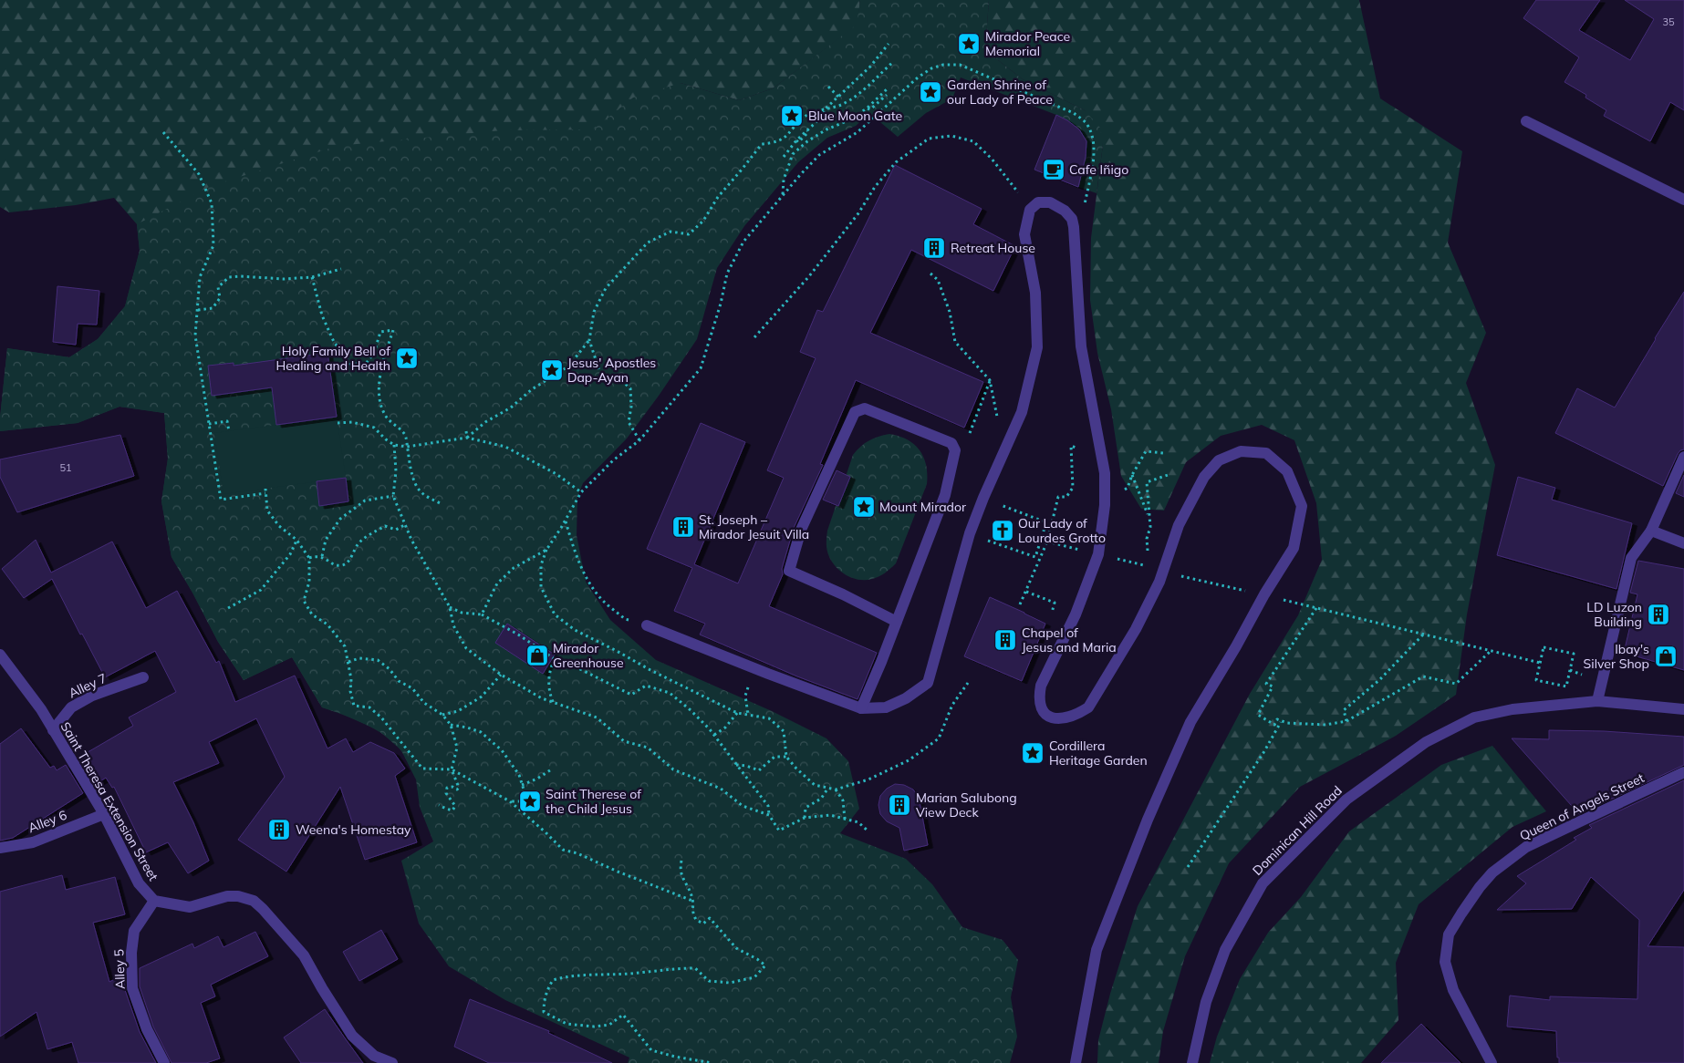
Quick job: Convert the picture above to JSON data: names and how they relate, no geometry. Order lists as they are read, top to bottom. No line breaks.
{"streets":{"street":["Alley 7","Saint Theresa Extension Street","Queen of Angels Street","Alley 6","Dominican Hill Road","Alley 5"]},"crossings":[["Alley 7","Saint Theresa Extension Street"],["Saint Theresa Extension Street","Alley 6"],["Saint Theresa Extension Street","Alley 5"]],"places":{"place":["Mirador Peace Memorial","Garden Shrine of our Lady of Peace","Blue Moon Gate","Holy Family Bell of Healing and Health","Jesus' Apostles Dap-Ayan","Mount Mirador","Cordillera Heritage Garden","Saint Therese of the Child Jesus"],"cafe":["Cafe Iñigo"],"building":["Retreat House","St. Joseph – Mirador Jesuit Villa","LD Luzon Building","Chapel of Jesus and Maria","Marian Salubong View Deck","Weena's Homestay"],"church":["Our Lady of Lourdes Grotto"],"shop":["Mirador Greenhouse","Ibay's Silver Shop"]},"house_numbers":["35","51"]}
